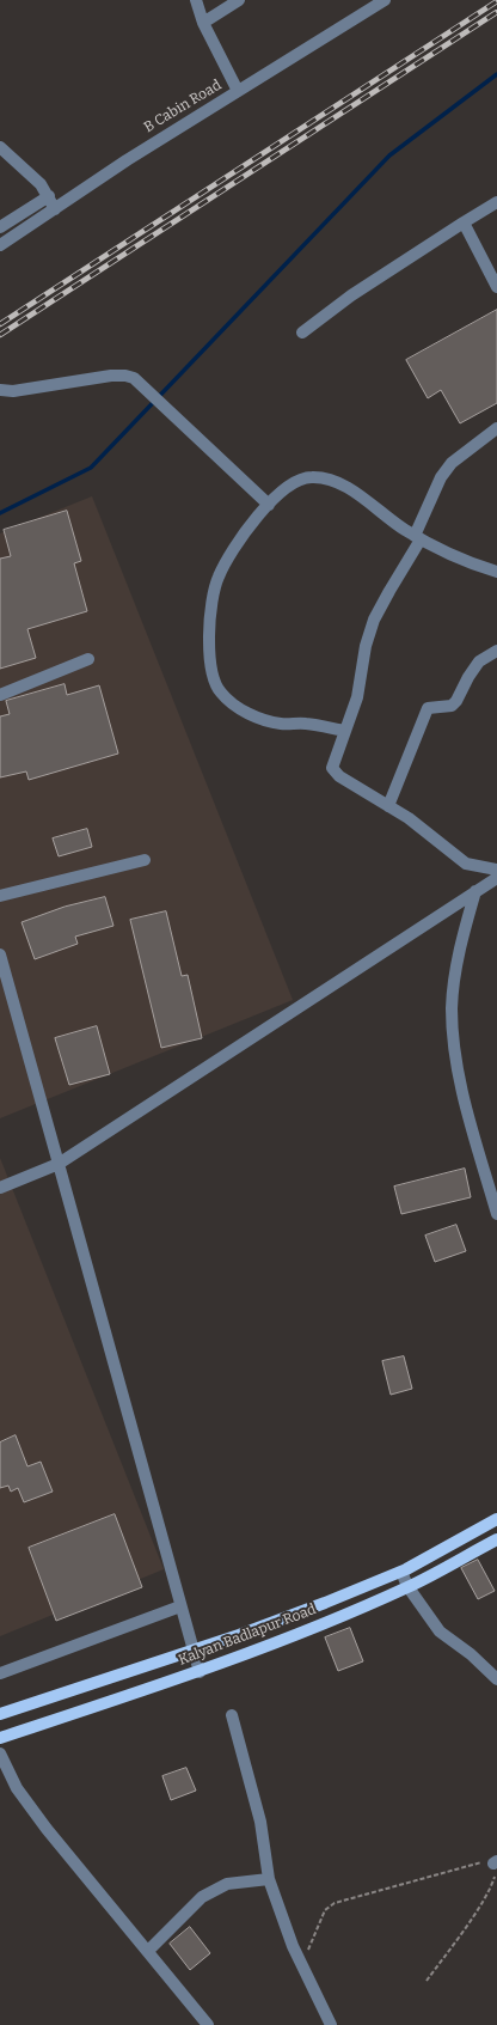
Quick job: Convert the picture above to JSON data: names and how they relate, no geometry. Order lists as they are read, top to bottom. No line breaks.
{"streets":{"main road":["Kalyan Badlapur Road"],"street":["B Cabin Road"]}}
